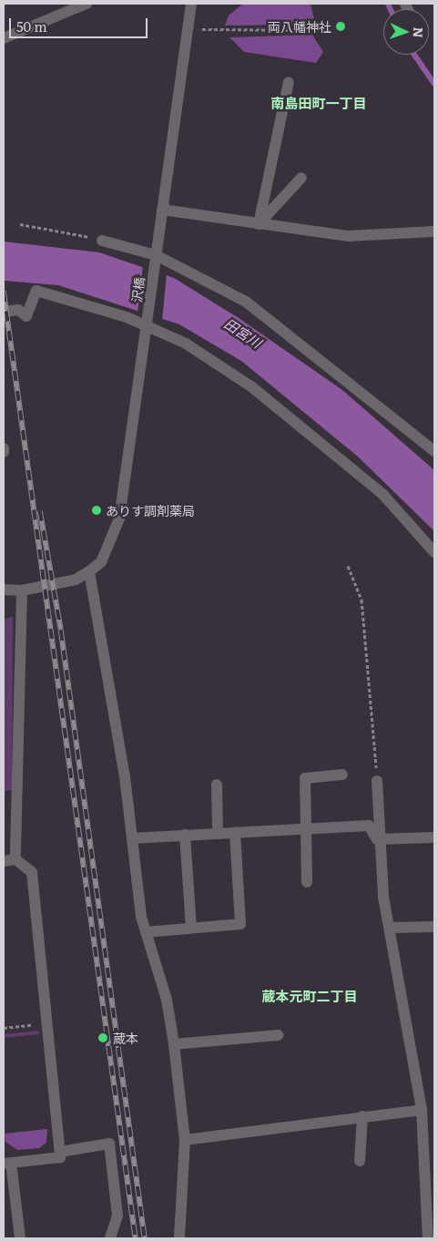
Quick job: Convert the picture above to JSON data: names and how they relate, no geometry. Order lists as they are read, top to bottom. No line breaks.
{"streets":{"street":["沢橋"]},"districts":["南島田町一丁目","蔵本元町二丁目"],"water":["田宮川"],"places":["両八幡神社","ありす調剤薬局","蔵本"],"scale_bar":"50 m","north":"right"}
